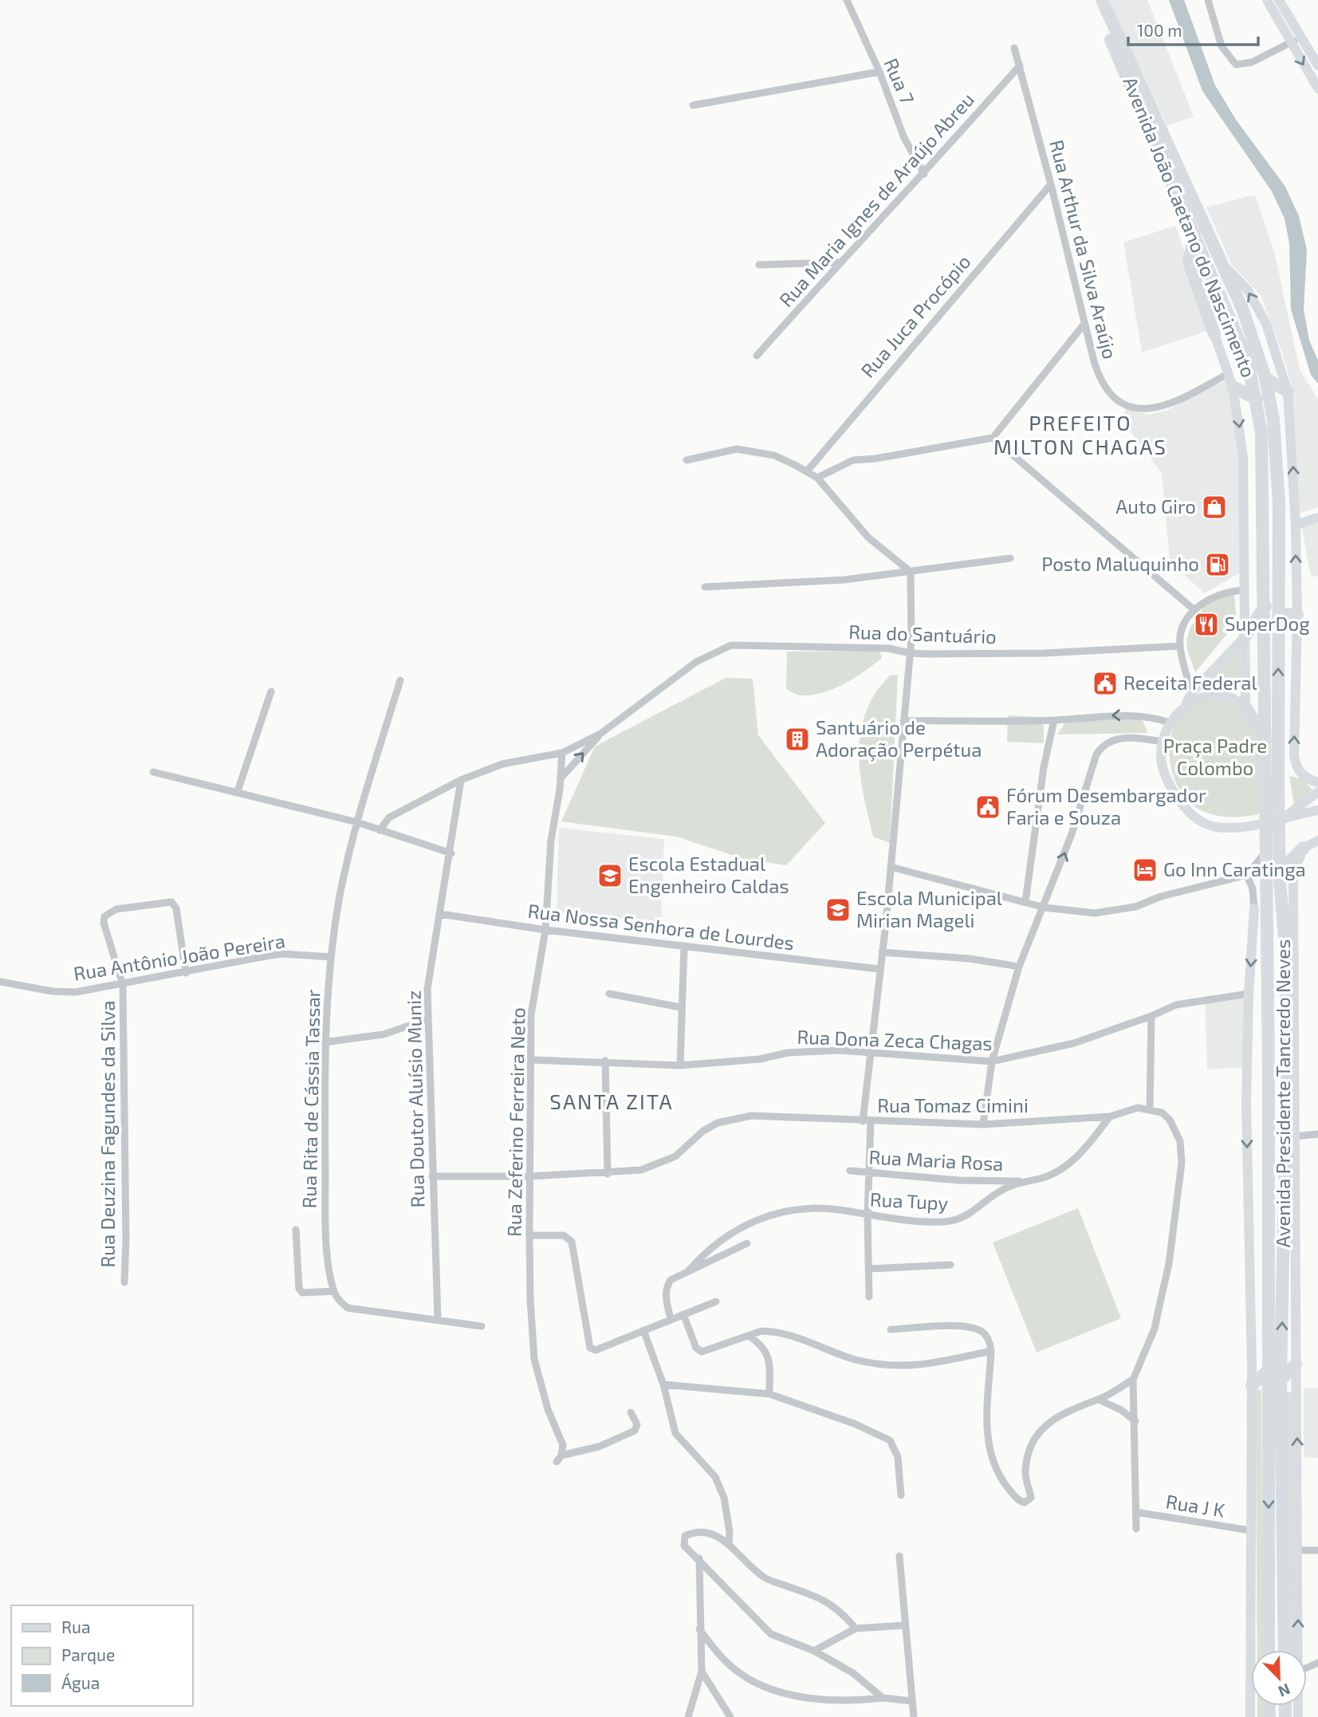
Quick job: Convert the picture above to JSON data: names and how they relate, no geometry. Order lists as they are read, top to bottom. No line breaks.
{"streets":{"highway":["Avenida João Caetano do Nascimento","Avenida Presidente Tancredo Neves"],"street":["Rua 7","Rua Maria Ignes de Araújo Abreu","Rua Arthur da Silva Araújo","Rua Juca Procópio","Rua do Santuário","Rua Nossa Senhora de Lourdes","Rua Antônio João Pereira","Rua Dona Zeca Chagas","Rua Rita de Cássia Tassar","Rua Doutor Aluísio Muniz","Rua Tomaz Cimini","Rua Zeferino Ferreira Neto","Rua Deuzina Fagundes da Silva","Rua Maria Rosa","Rua Tupy","Rua J K"]},"crossings":[["Rua 7","Rua Maria Ignes de Araújo Abreu"],["Rua Maria Ignes de Araújo Abreu","Rua Arthur da Silva Araújo"],["Avenida João Caetano do Nascimento","Rua Arthur da Silva Araújo"],["Avenida João Caetano do Nascimento","Avenida Presidente Tancredo Neves"],["Rua Arthur da Silva Araújo","Rua Juca Procópio"],["Rua Nossa Senhora de Lourdes","Rua Doutor Aluísio Muniz"],["Rua Nossa Senhora de Lourdes","Rua Zeferino Ferreira Neto"],["Rua Antônio João Pereira","Rua Rita de Cássia Tassar"],["Rua Antônio João Pereira","Rua Deuzina Fagundes da Silva"],["Rua Dona Zeca Chagas","Avenida Presidente Tancredo Neves"],["Rua Dona Zeca Chagas","Rua Zeferino Ferreira Neto"],["Avenida Presidente Tancredo Neves","Rua J K"],["Rua Tomaz Cimini","Rua Tupy"],["Rua Maria Rosa","Rua Tupy"]],"districts":["PREFEITO MILTON CHAGAS","SANTA ZITA"],"parks":["Praça Padre Colombo"],"places":{"shop":["Auto Giro"],"fuel station":["Posto Maluquinho"],"restaurant":["SuperDog"],"public building":["Receita Federal","Fórum Desembargador Faria e Souza"],"building":["Santuário de Adoração Perpétua"],"hotel":["Go Inn Caratinga"],"school or university":["Escola Estadual Engenheiro Caldas","Escola Municipal Mirian Mageli"]},"legend":["Rua","Parque","Água"],"scale_bar":"100 m","north":"bottom right"}
